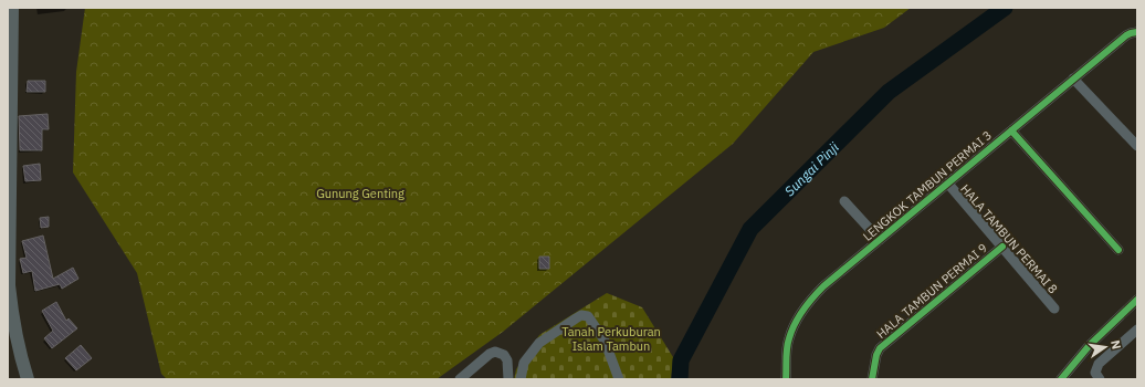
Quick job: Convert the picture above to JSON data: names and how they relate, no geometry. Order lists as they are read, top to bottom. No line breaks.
{"streets":{"street":["LENGKOK TAMBUN PERMAI 3","HALA TAMBUN PERMAI 8","HALA TAMBUN PERMAI 9"]},"crossings":[["LENGKOK TAMBUN PERMAI 3","HALA TAMBUN PERMAI 8"],["HALA TAMBUN PERMAI 8","HALA TAMBUN PERMAI 9"]],"water":["Sungai Pinji"],"parks":["Gunung Genting","Tanah Perkuburan Islam Tambun"],"north":"right"}
